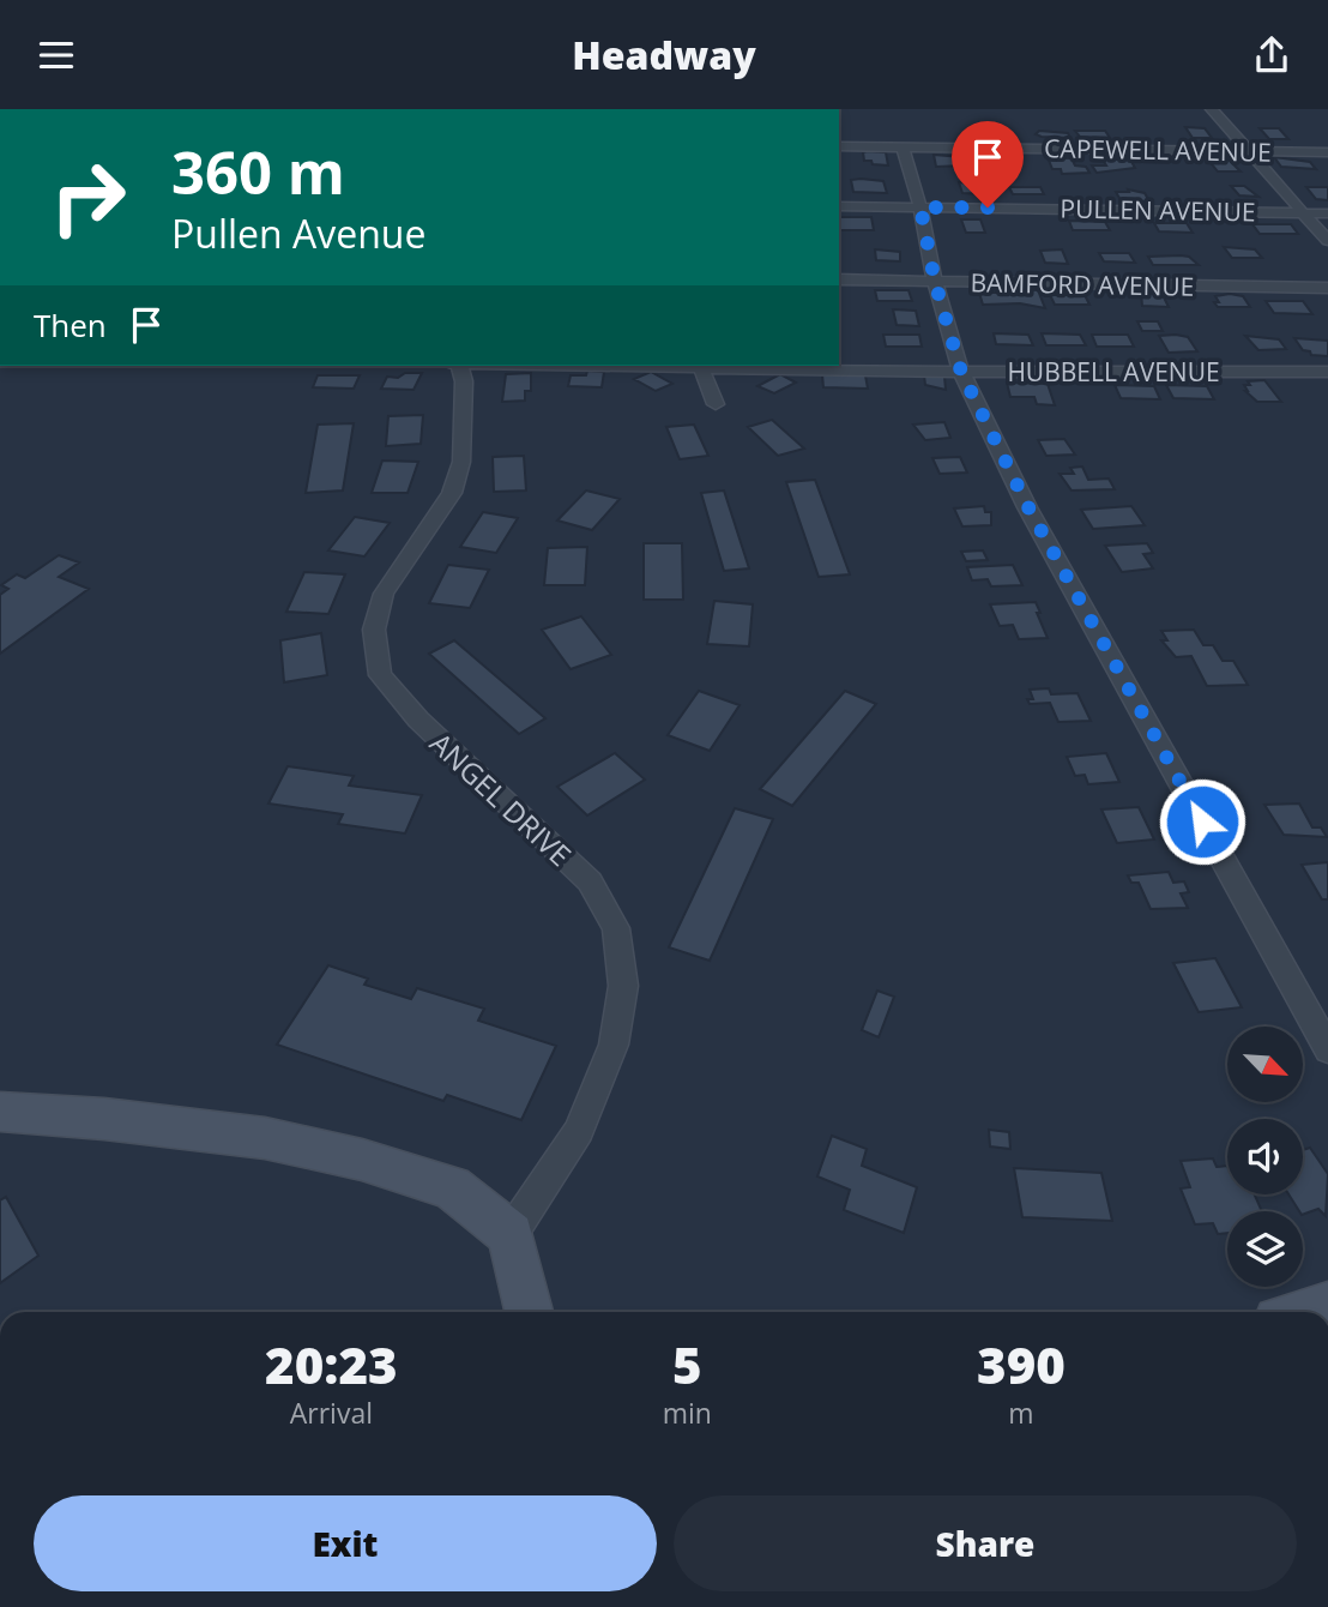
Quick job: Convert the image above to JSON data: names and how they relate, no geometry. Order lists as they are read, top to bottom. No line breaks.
{"streets":{"street":["CAPEWELL AVENUE","PULLEN AVENUE","BAMFORD AVENUE","HUBBELL AVENUE","ANGEL DRIVE"]},"north":"bottom right","page":{"header":"Headway","turn":["360 m","Pullen Avenue"],"then":"Then","eta":["20:23","Arrival","5","min","390","m"],"buttons":["Exit","Share"]}}
